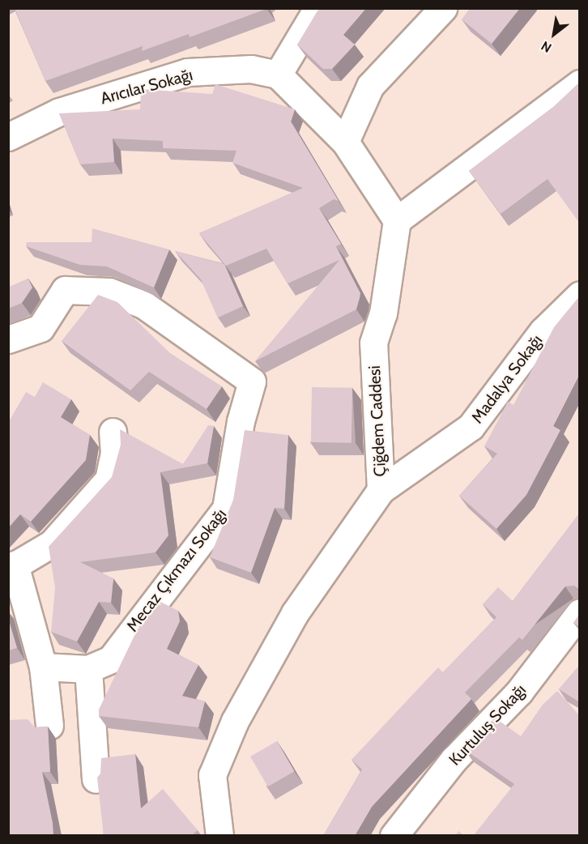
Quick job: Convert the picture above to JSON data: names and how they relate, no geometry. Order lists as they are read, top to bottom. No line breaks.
{"streets":{"street":["Arıcılar Sokağı","Madalya Sokağı","Çiğdem Caddesi","Mecaz Çıkmazı Sokağı","Kurtuluş Sokağı"]},"crossings":[["Madalya Sokağı","Çiğdem Caddesi"]],"north":"bottom left"}
